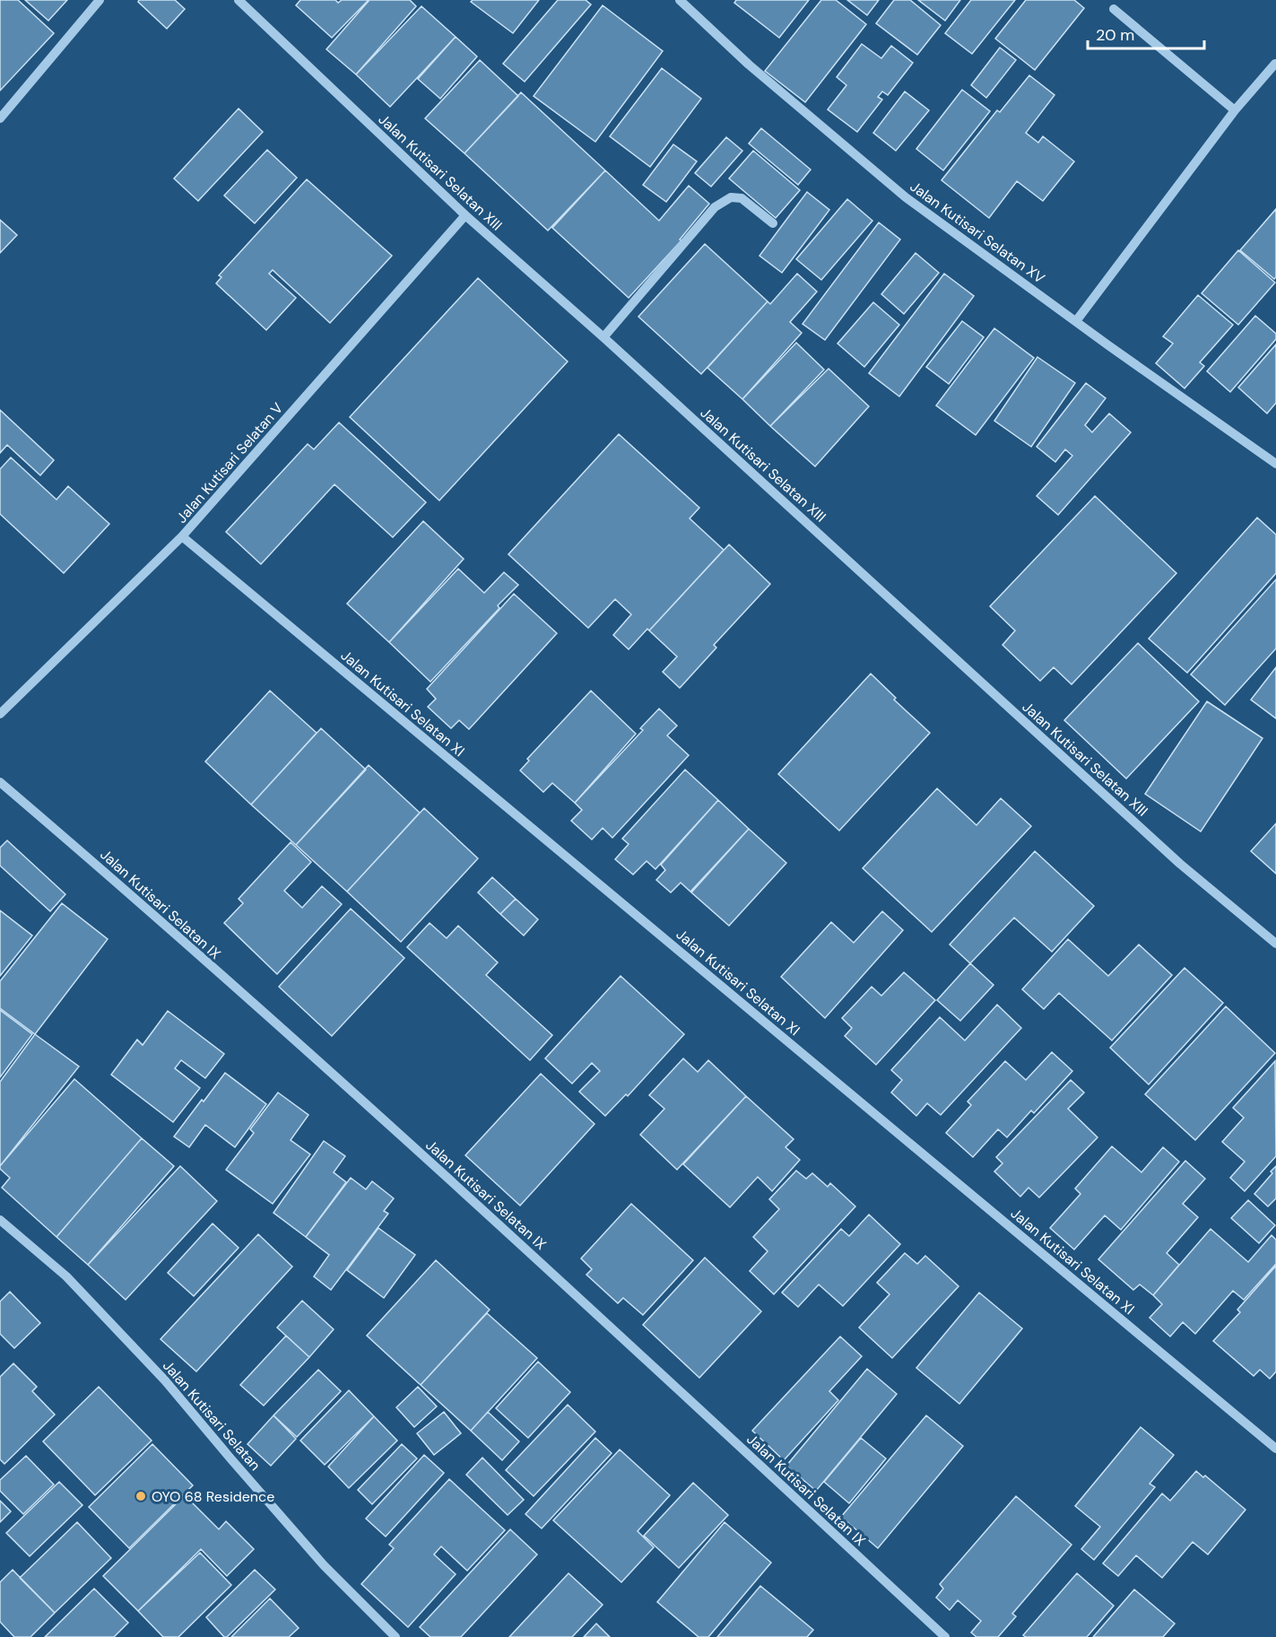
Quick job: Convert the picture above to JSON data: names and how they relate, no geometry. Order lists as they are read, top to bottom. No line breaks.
{"streets":{"street":["Jalan Kutisari Selatan XIII","Jalan Kutisari Selatan XV","Jalan Kutisari Selatan V","Jalan Kutisari Selatan XI","Jalan Kutisari Selatan IX","Jalan Kutisari Selatan"]},"crossings":[["Jalan Kutisari Selatan XIII","Jalan Kutisari Selatan V"],["Jalan Kutisari Selatan V","Jalan Kutisari Selatan XI"]],"places":["OYO 68 Residence"],"scale_bar":"20 m"}
